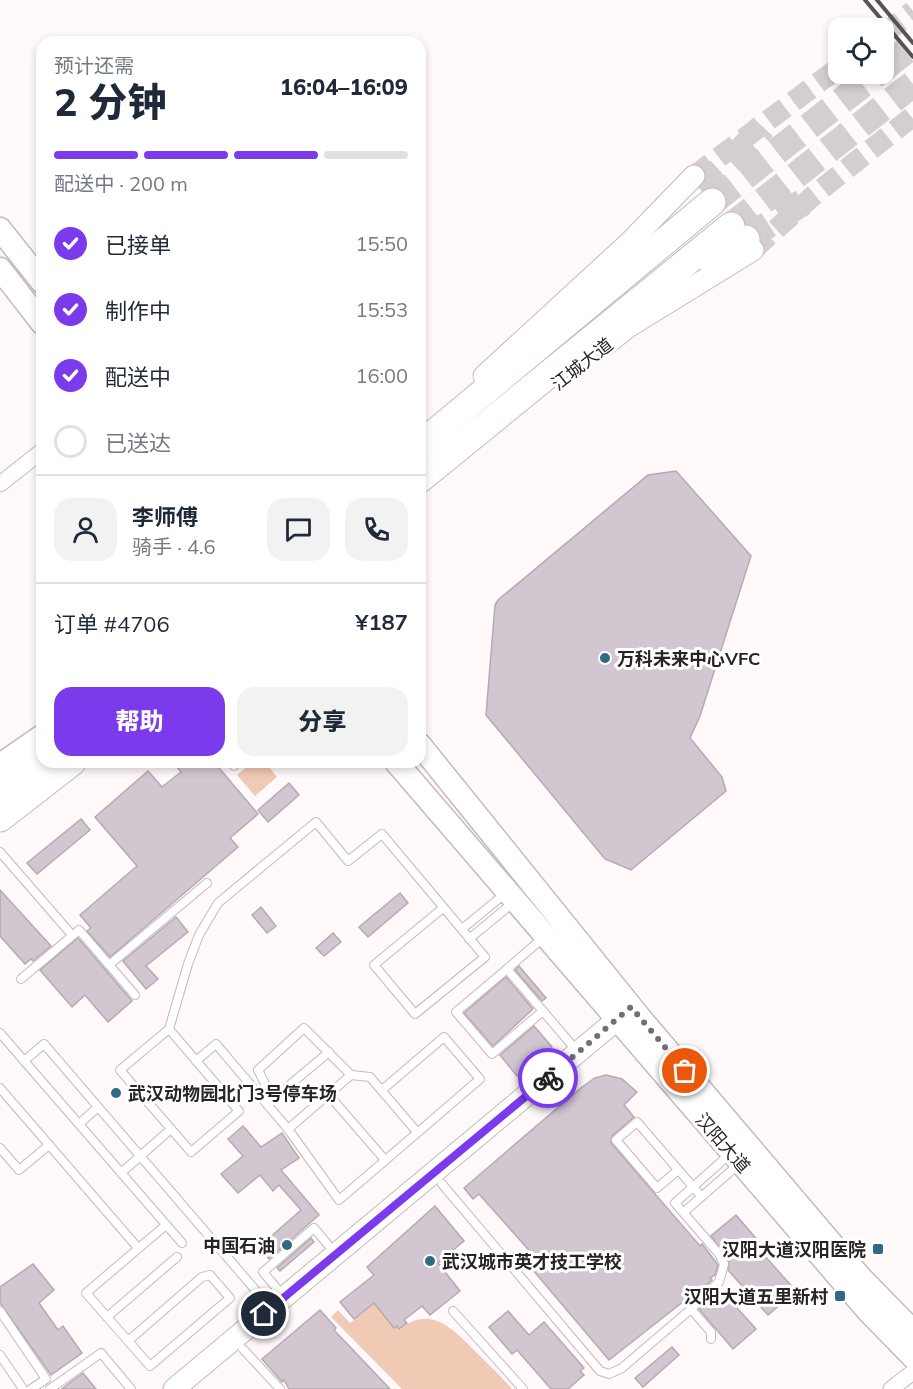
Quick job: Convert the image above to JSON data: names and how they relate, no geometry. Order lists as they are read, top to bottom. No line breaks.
{"streets":{"highway":["江城大道"],"main road":["汉阳大道"]},"places":{"other":["万科未来中心VFC","武汉动物园北门3号停车场","中国石油","武汉城市英才技工学校"],"transit":["汉阳大道汉阳医院","汉阳大道五里新村"]},"page":{"heading":["2 分钟","预计还需","16:04–16:09"],"panel":["李师傅","骑手 · 4.6","订单 #4706","¥187"],"bar":"配送中 · 200 m","list":[["已接单","15:50"],["制作中","15:53"],["配送中","16:00"],"已送达"],"buttons":["帮助","分享"]}}
